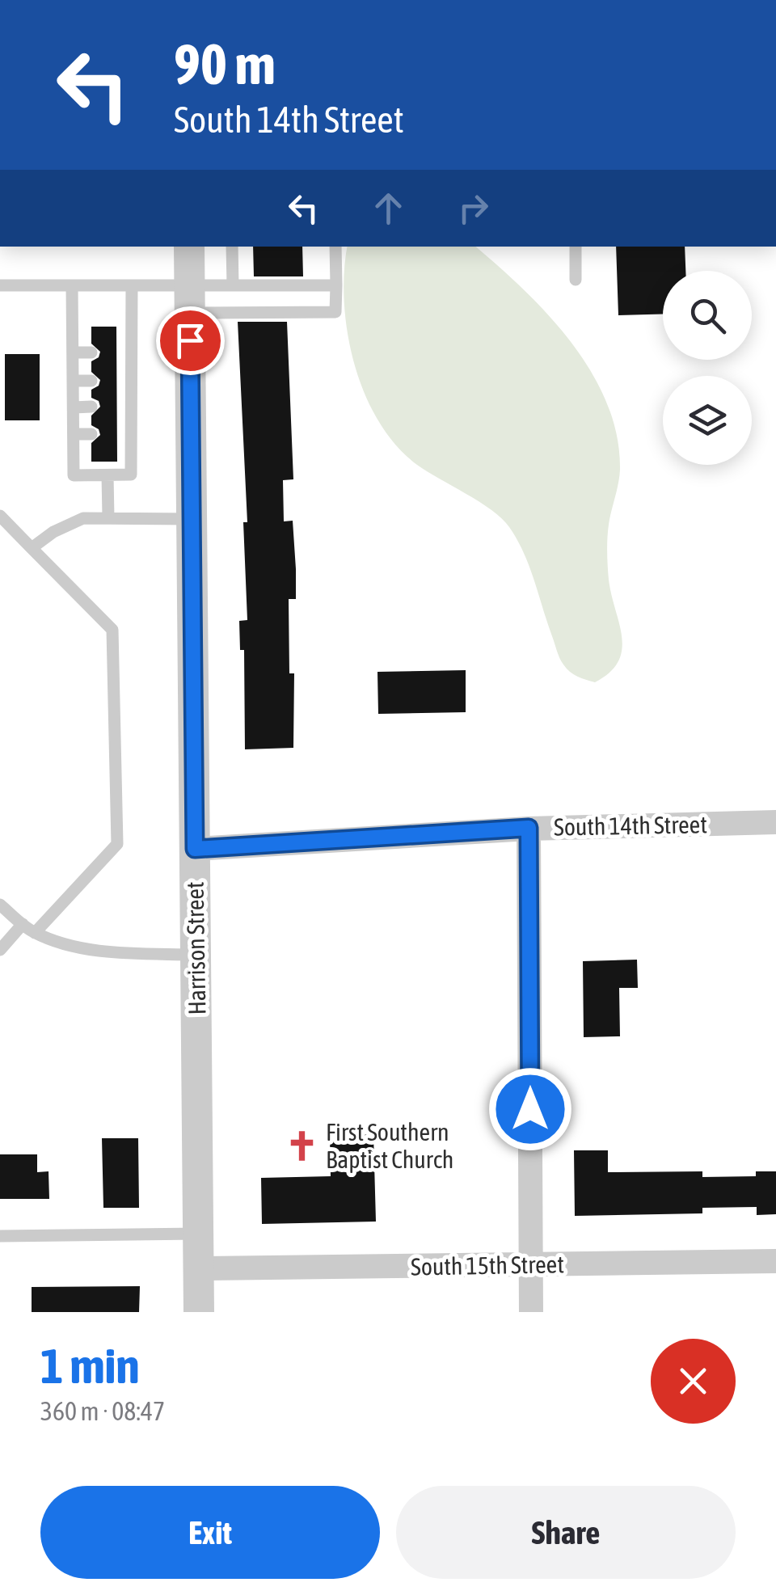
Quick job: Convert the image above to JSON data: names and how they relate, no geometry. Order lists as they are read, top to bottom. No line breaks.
{"streets":{"street":["South 14th Street","Harrison Street","South 15th Street"]},"crossings":[["South 14th Street","Harrison Street"],["Harrison Street","South 15th Street"]],"places":{"church":["First Southern Baptist Church"]},"page":{"turn":["90 m","South 14th Street"],"heading":["1 min","360 m · 08:47"],"buttons":["Exit","Share"]}}
